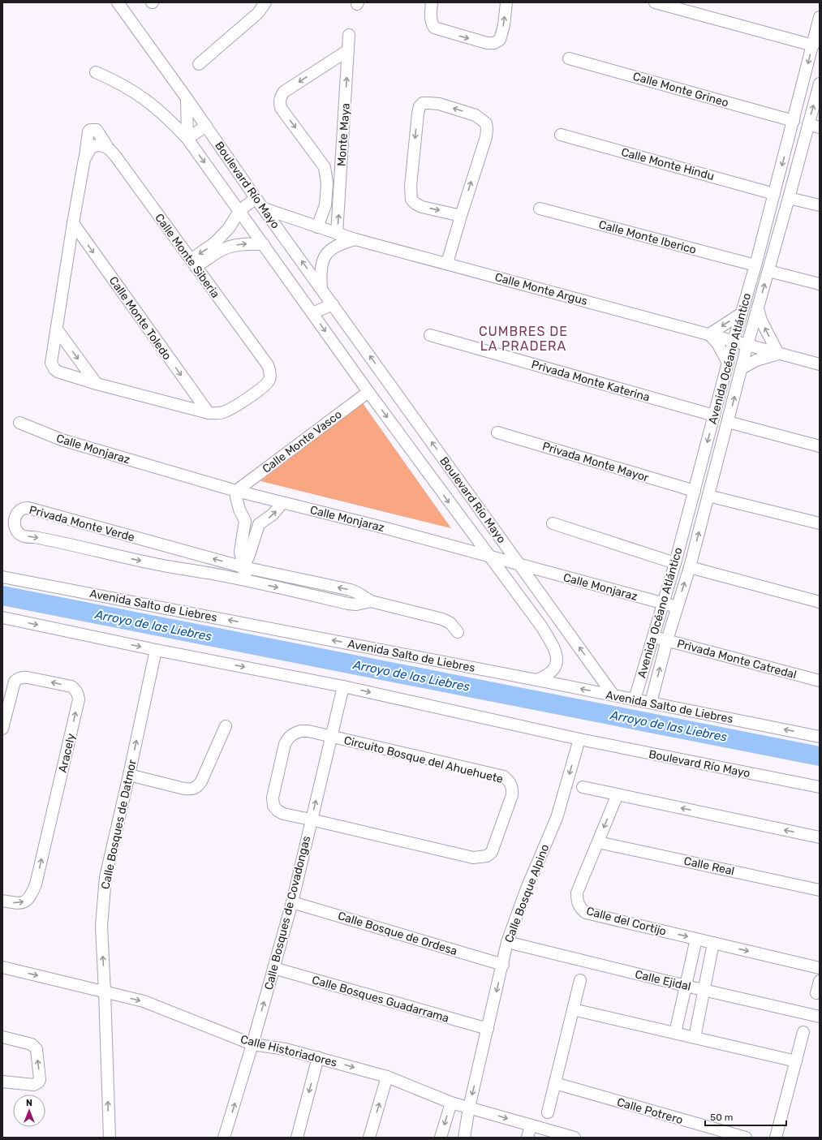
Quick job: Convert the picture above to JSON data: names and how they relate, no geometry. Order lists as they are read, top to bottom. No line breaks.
{"streets":{"street":["Calle Monte Grineo","Monte Maya","Calle Monte Hindu","Boulevard Río Mayo","Calle Monte Iberico","Calle Monte Siberia","Calle Monte Argus","Calle Monte Toledo","Avenida Océano Atlántico","Privada Monte Katerina","Calle Monte Vasco","Calle Monjaraz","Privada Monte Mayor","Privada Monte Verde","Avenida Salto de Liebres","Privada Monte Catredal","Aracely","Circuito Bosque del Ahuehuete","Calle Bosques de Datmor","Calle Real","Calle Bosque Alpino","Calle Bosques de Covadongas","Calle del Cortijo","Calle Bosque de Ordesa","Calle Ejidal","Calle Bosques Guadarrama","Calle Historiadores","Calle Potrero"]},"crossings":[["Calle Monte Grineo","Avenida Océano Atlántico"],["Monte Maya","Calle Monte Argus"],["Calle Monte Hindu","Avenida Océano Atlántico"],["Boulevard Río Mayo","Calle Monte Argus"],["Boulevard Río Mayo","Calle Monte Vasco"],["Boulevard Río Mayo","Calle Monjaraz"],["Boulevard Río Mayo","Avenida Salto de Liebres"],["Boulevard Río Mayo","Calle Bosque Alpino"],["Calle Monte Iberico","Avenida Océano Atlántico"],["Calle Monte Siberia","Calle Monte Toledo"],["Calle Monte Argus","Avenida Océano Atlántico"],["Avenida Océano Atlántico","Privada Monte Katerina"],["Avenida Océano Atlántico","Calle Monjaraz"],["Avenida Océano Atlántico","Privada Monte Mayor"],["Avenida Océano Atlántico","Avenida Salto de Liebres"],["Avenida Océano Atlántico","Privada Monte Catredal"],["Calle Monte Vasco","Calle Monjaraz"],["Circuito Bosque del Ahuehuete","Calle Bosques de Covadongas"],["Calle Bosques de Datmor","Calle Historiadores"],["Calle Real","Calle del Cortijo"],["Calle Bosque Alpino","Calle Bosque de Ordesa"],["Calle Bosque Alpino","Calle Ejidal"],["Calle Bosque Alpino","Calle Bosques Guadarrama"],["Calle Bosque Alpino","Calle Historiadores"],["Calle Bosques de Covadongas","Calle Bosque de Ordesa"],["Calle Bosques de Covadongas","Calle Bosques Guadarrama"],["Calle Bosques de Covadongas","Calle Historiadores"]],"one_way":["Monte Maya","Calle Monte Toledo","Calle Bosques de Datmor","Calle Historiadores"],"districts":["CUMBRES DE LA PRADERA"],"water":["Arroyo de las Liebres"],"scale_bar":"50 m","north":"top"}
